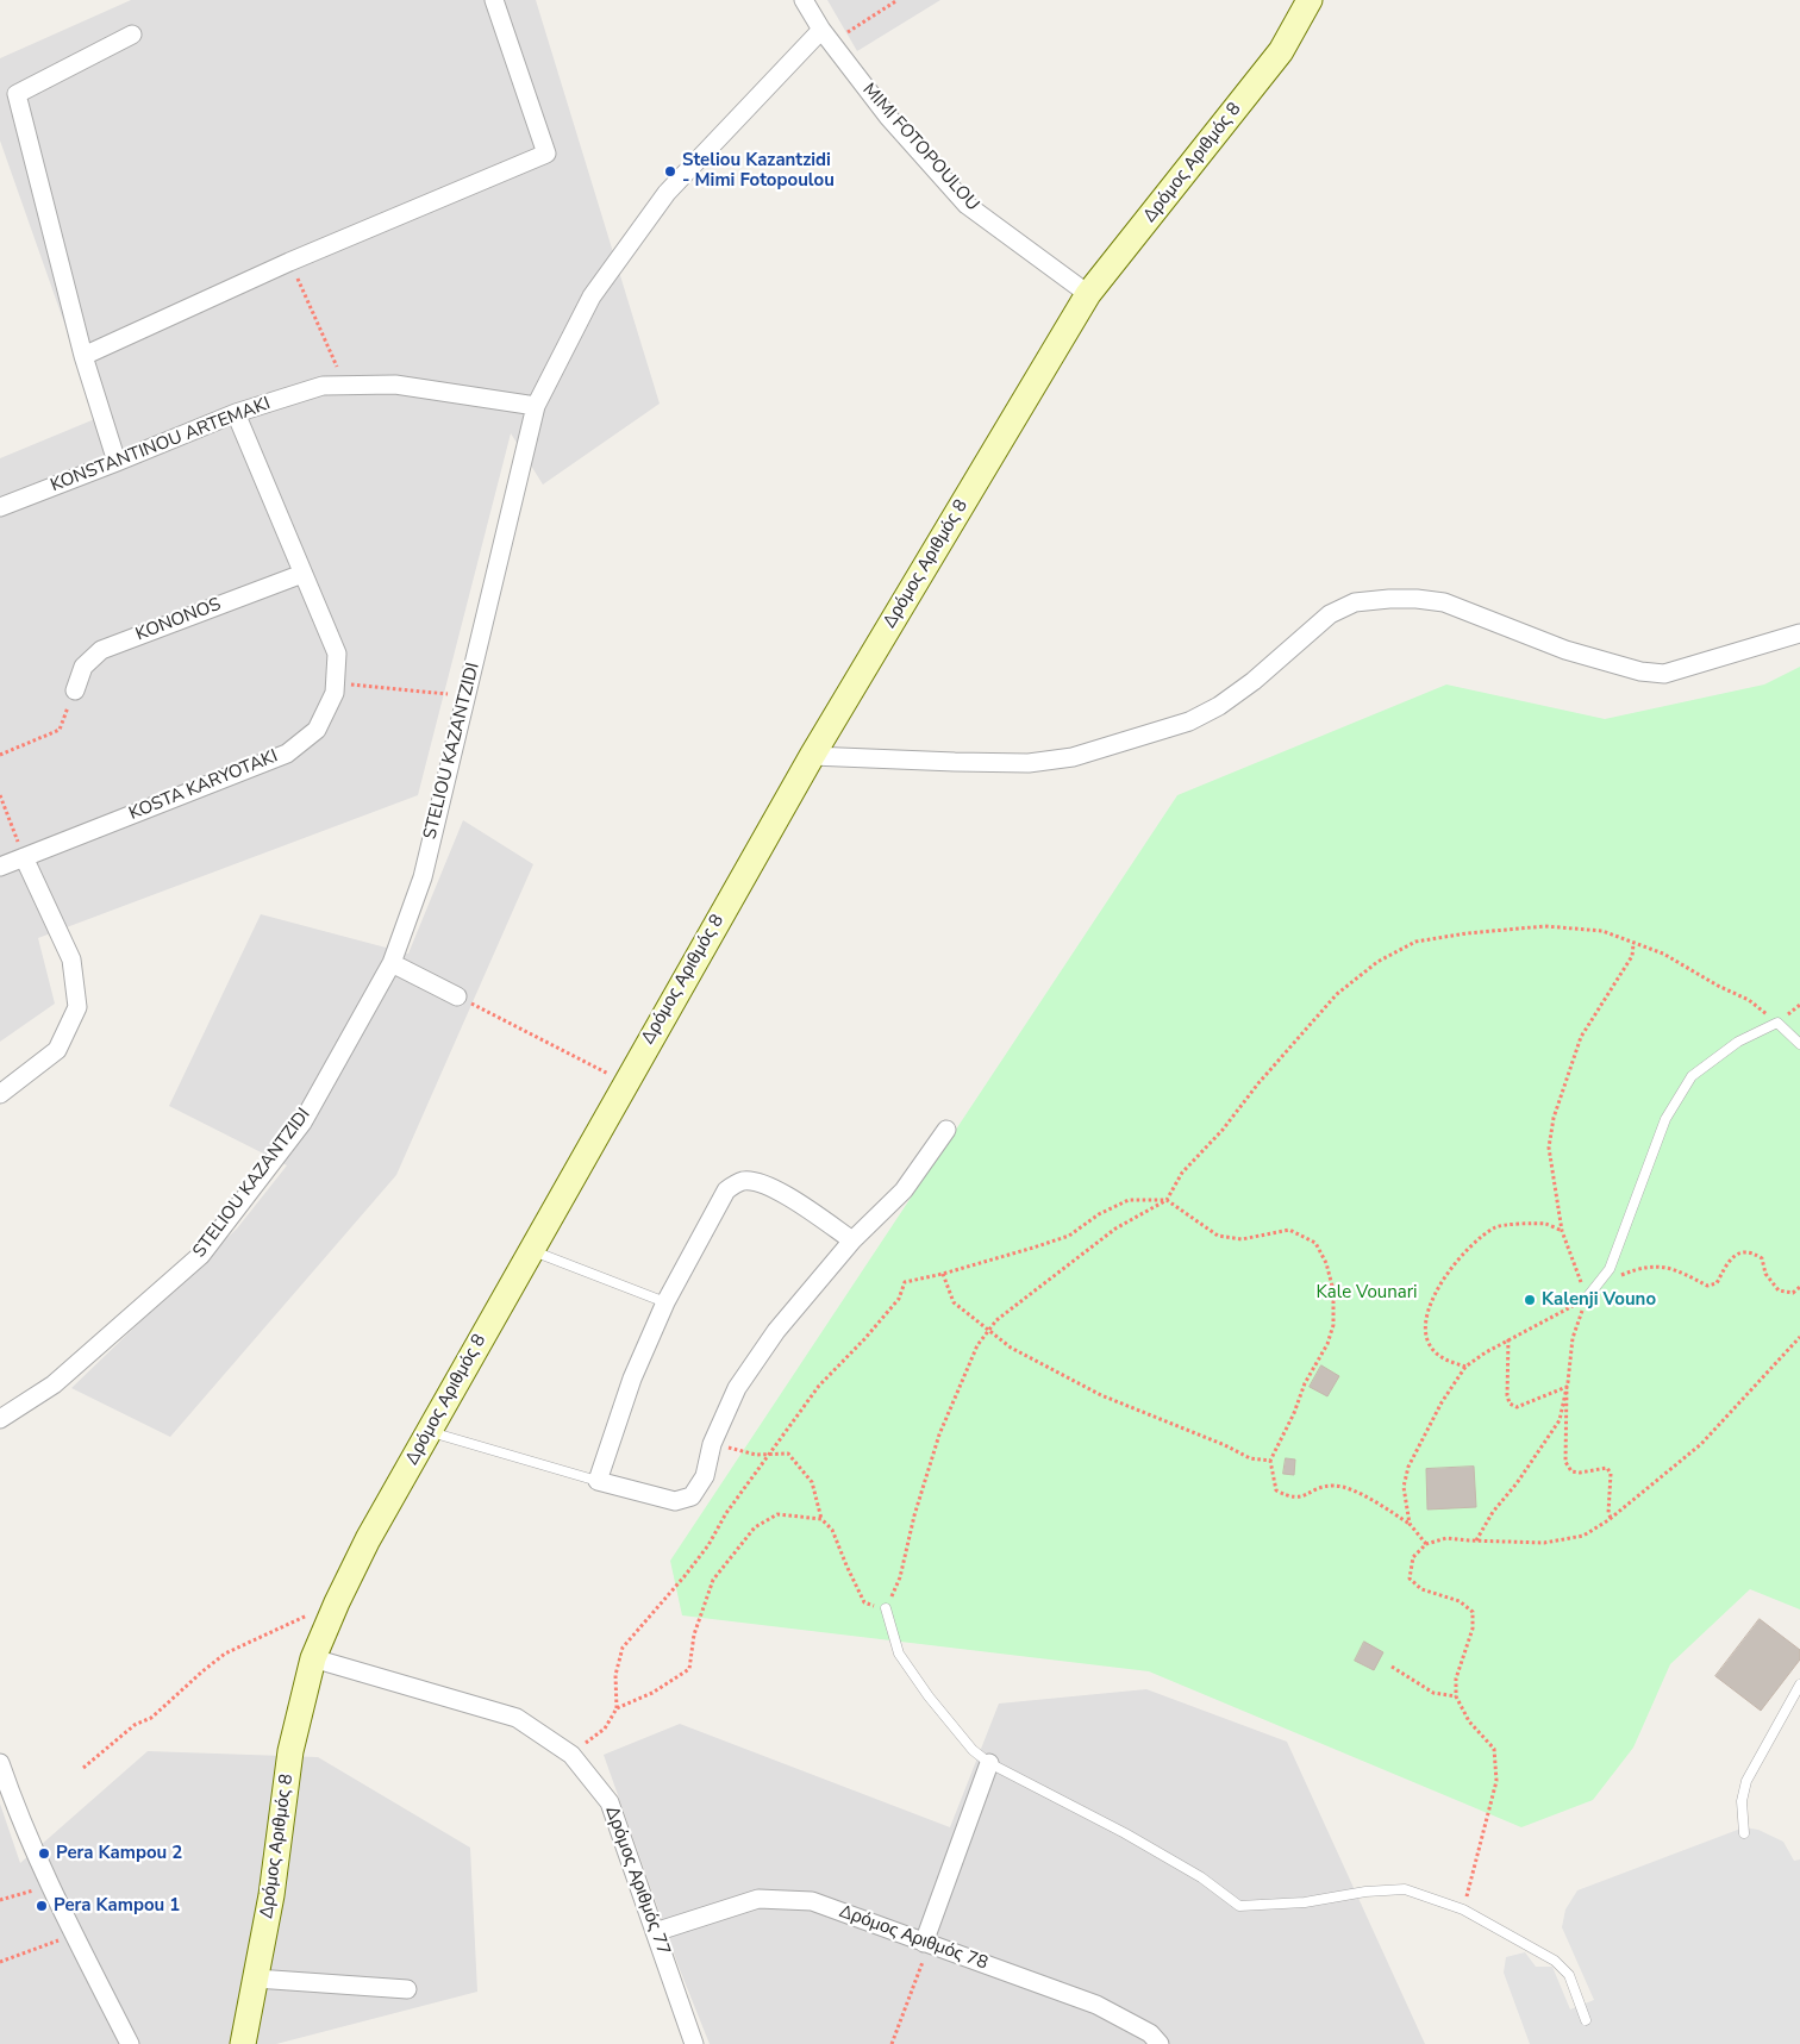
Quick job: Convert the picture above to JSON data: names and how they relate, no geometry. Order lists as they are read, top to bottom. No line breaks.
{"streets":{"street":["MIMI FOTOPOULOU","Δρόμος Αριθμός 8","KONSTANTINOU ARTEMAKI","KONONOS","STELIOU KAZANTZIDI","KOSTA KARYOTAKI","Δρόμος Αριθμός 77","Δρόμος Αριθμός 78"]},"crossings":[["MIMI FOTOPOULOU","Δρόμος Αριθμός 8"],["MIMI FOTOPOULOU","STELIOU KAZANTZIDI"],["Δρόμος Αριθμός 8","Δρόμος Αριθμός 77"],["KONSTANTINOU ARTEMAKI","STELIOU KAZANTZIDI"],["KONSTANTINOU ARTEMAKI","KOSTA KARYOTAKI"],["KONONOS","KOSTA KARYOTAKI"],["Δρόμος Αριθμός 77","Δρόμος Αριθμός 78"]],"parks":["Kale Vounari"],"places":["Steliou Kazantzidi - Mimi Fotopoulou","Kalenji Vouno","Pera Kampou 2","Pera Kampou 1"]}
